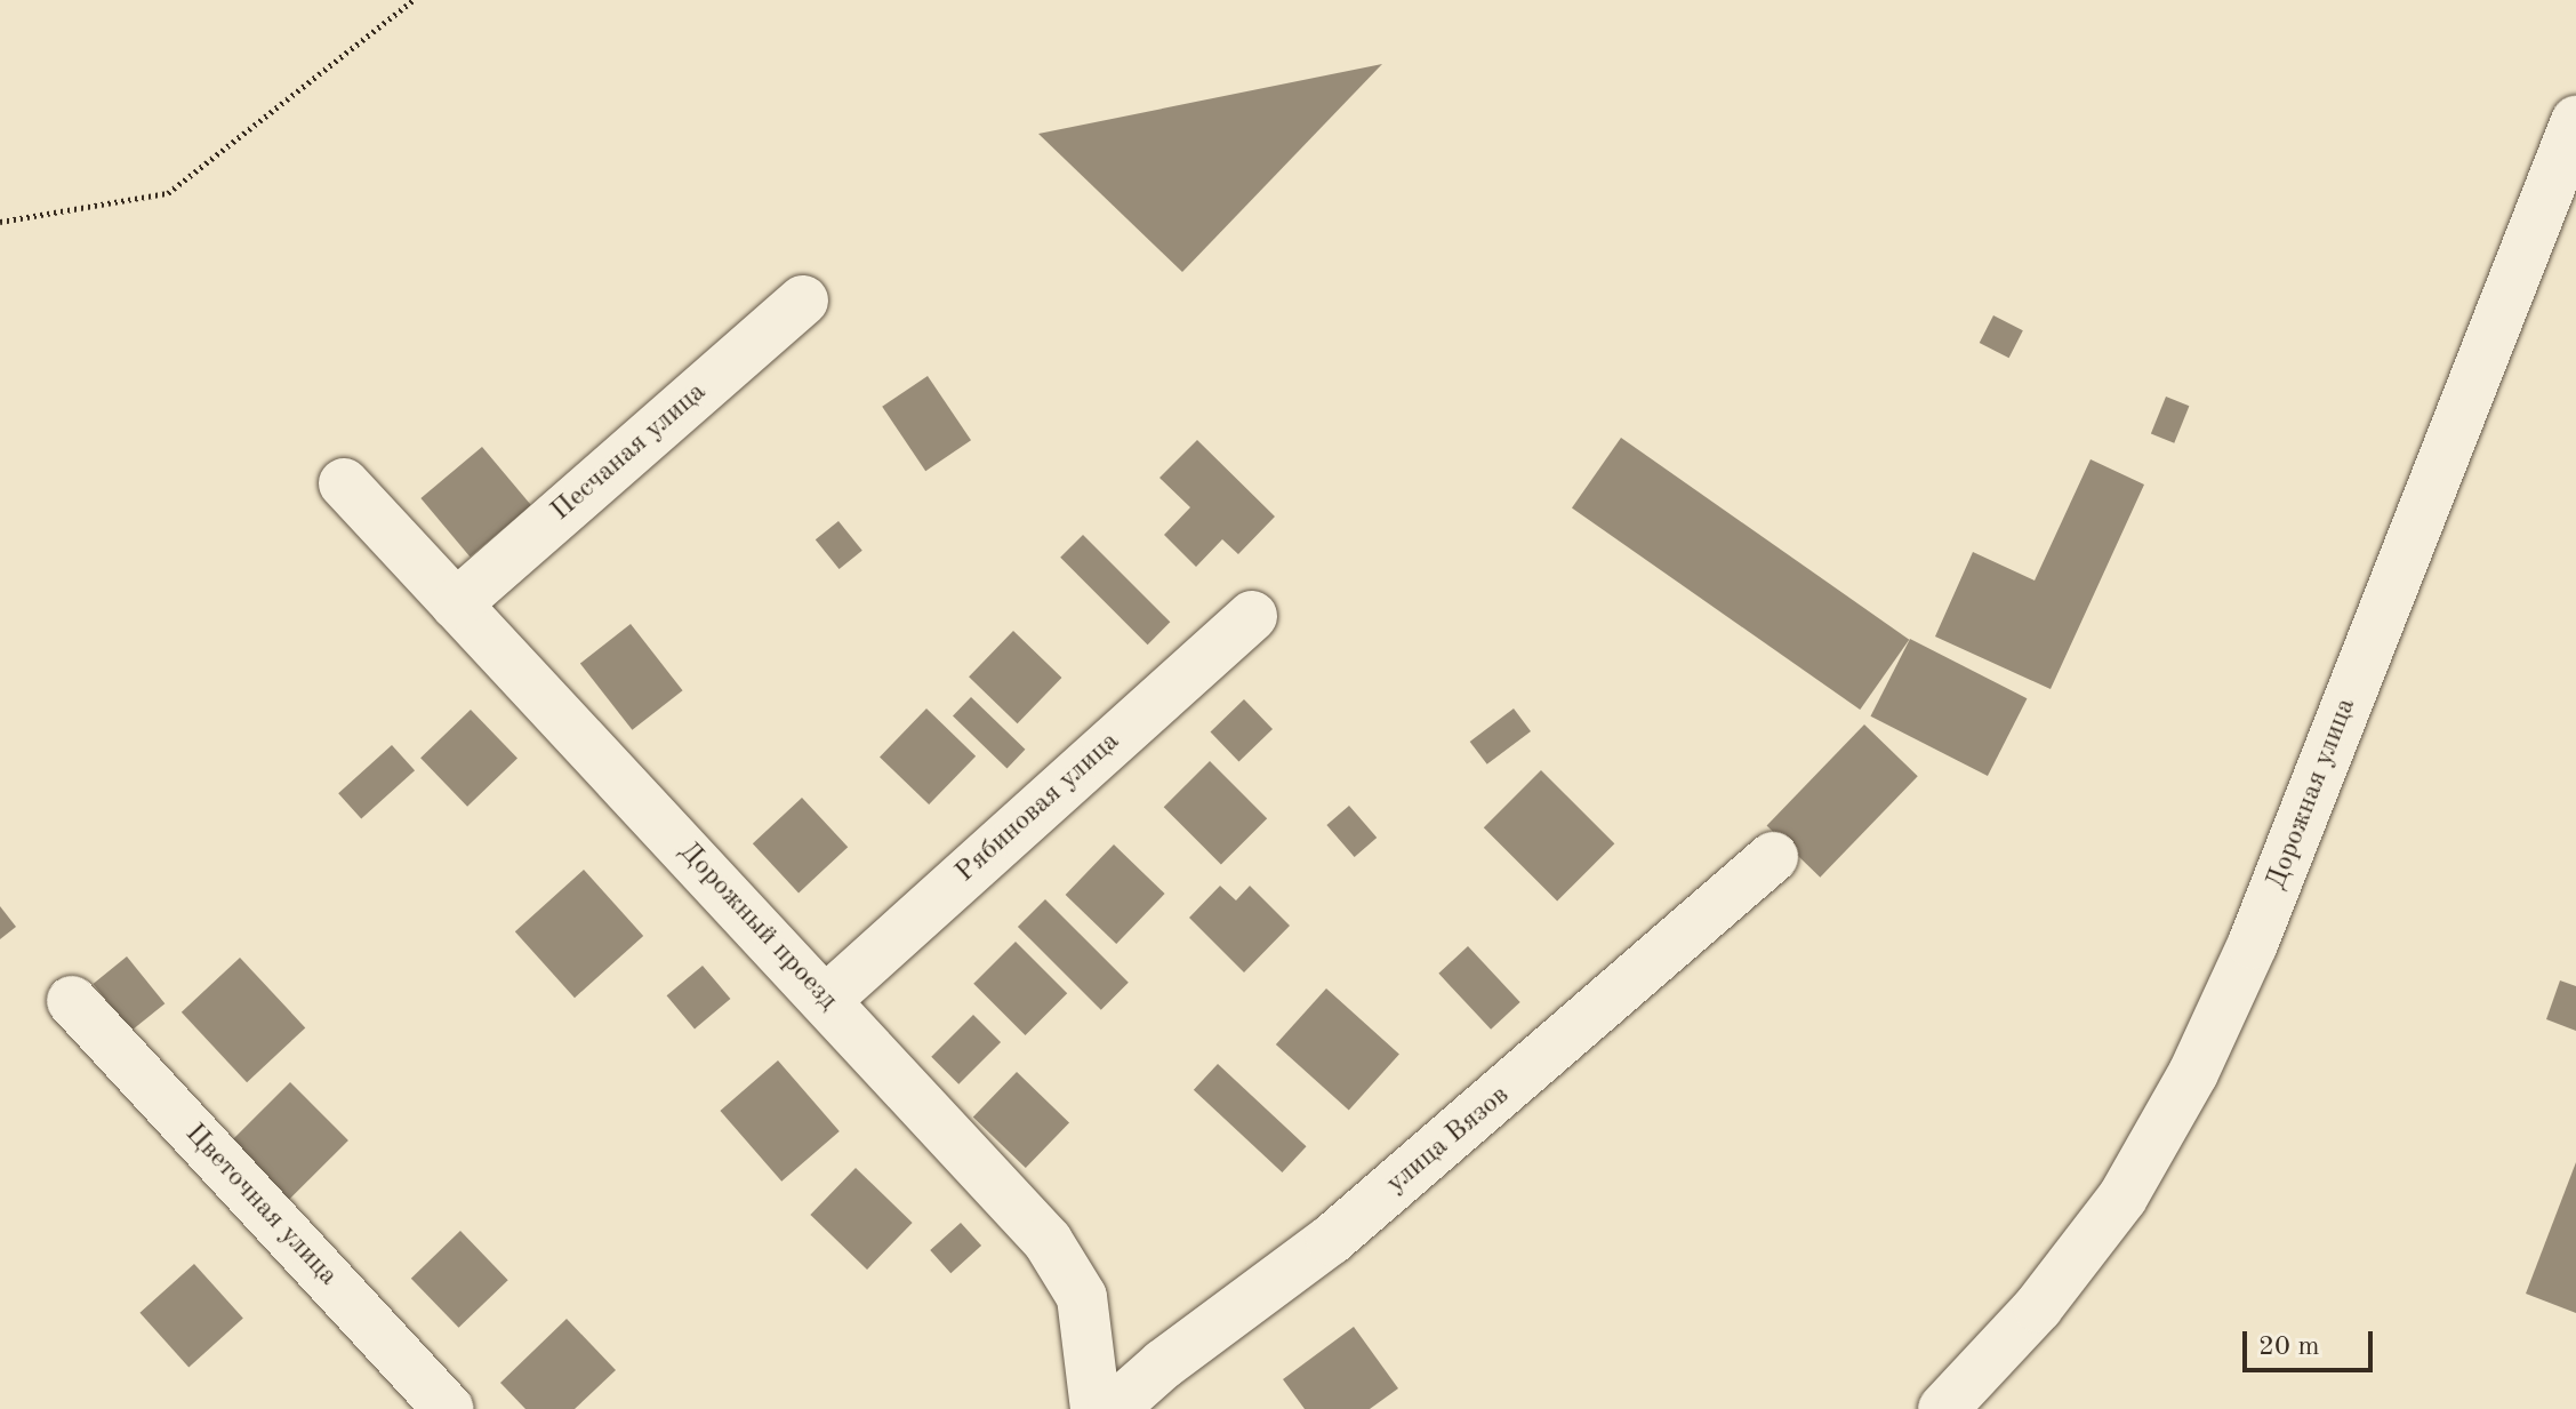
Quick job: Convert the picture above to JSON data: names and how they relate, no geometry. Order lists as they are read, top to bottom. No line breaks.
{"streets":{"street":["Песчаная улица","Дорожная улица","Рябиновая улица","Дорожный проезд","улица Вязов","Цветочная улица"]},"crossings":[["Песчаная улица","Дорожный проезд"],["Рябиновая улица","Дорожный проезд"]],"scale_bar":"20 m"}
